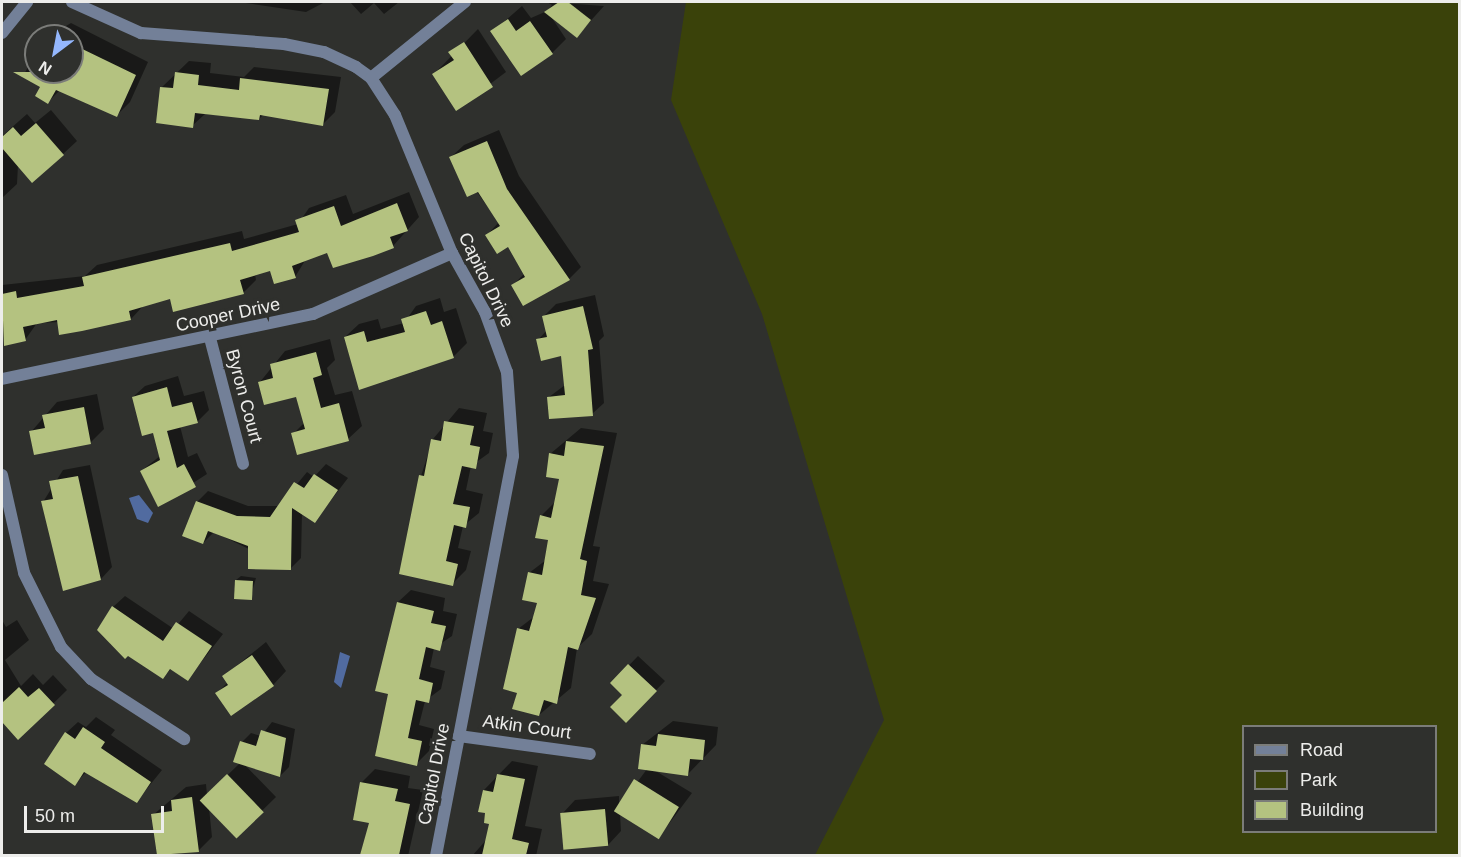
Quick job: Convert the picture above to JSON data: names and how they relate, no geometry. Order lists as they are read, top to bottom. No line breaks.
{"streets":{"street":["Capitol Drive","Cooper Drive","Byron Court","Atkin Court"]},"crossings":[["Capitol Drive","Cooper Drive"],["Capitol Drive","Atkin Court"],["Cooper Drive","Byron Court"]],"legend":["Road","Park","Building"],"scale_bar":"50 m","north":"bottom left"}
